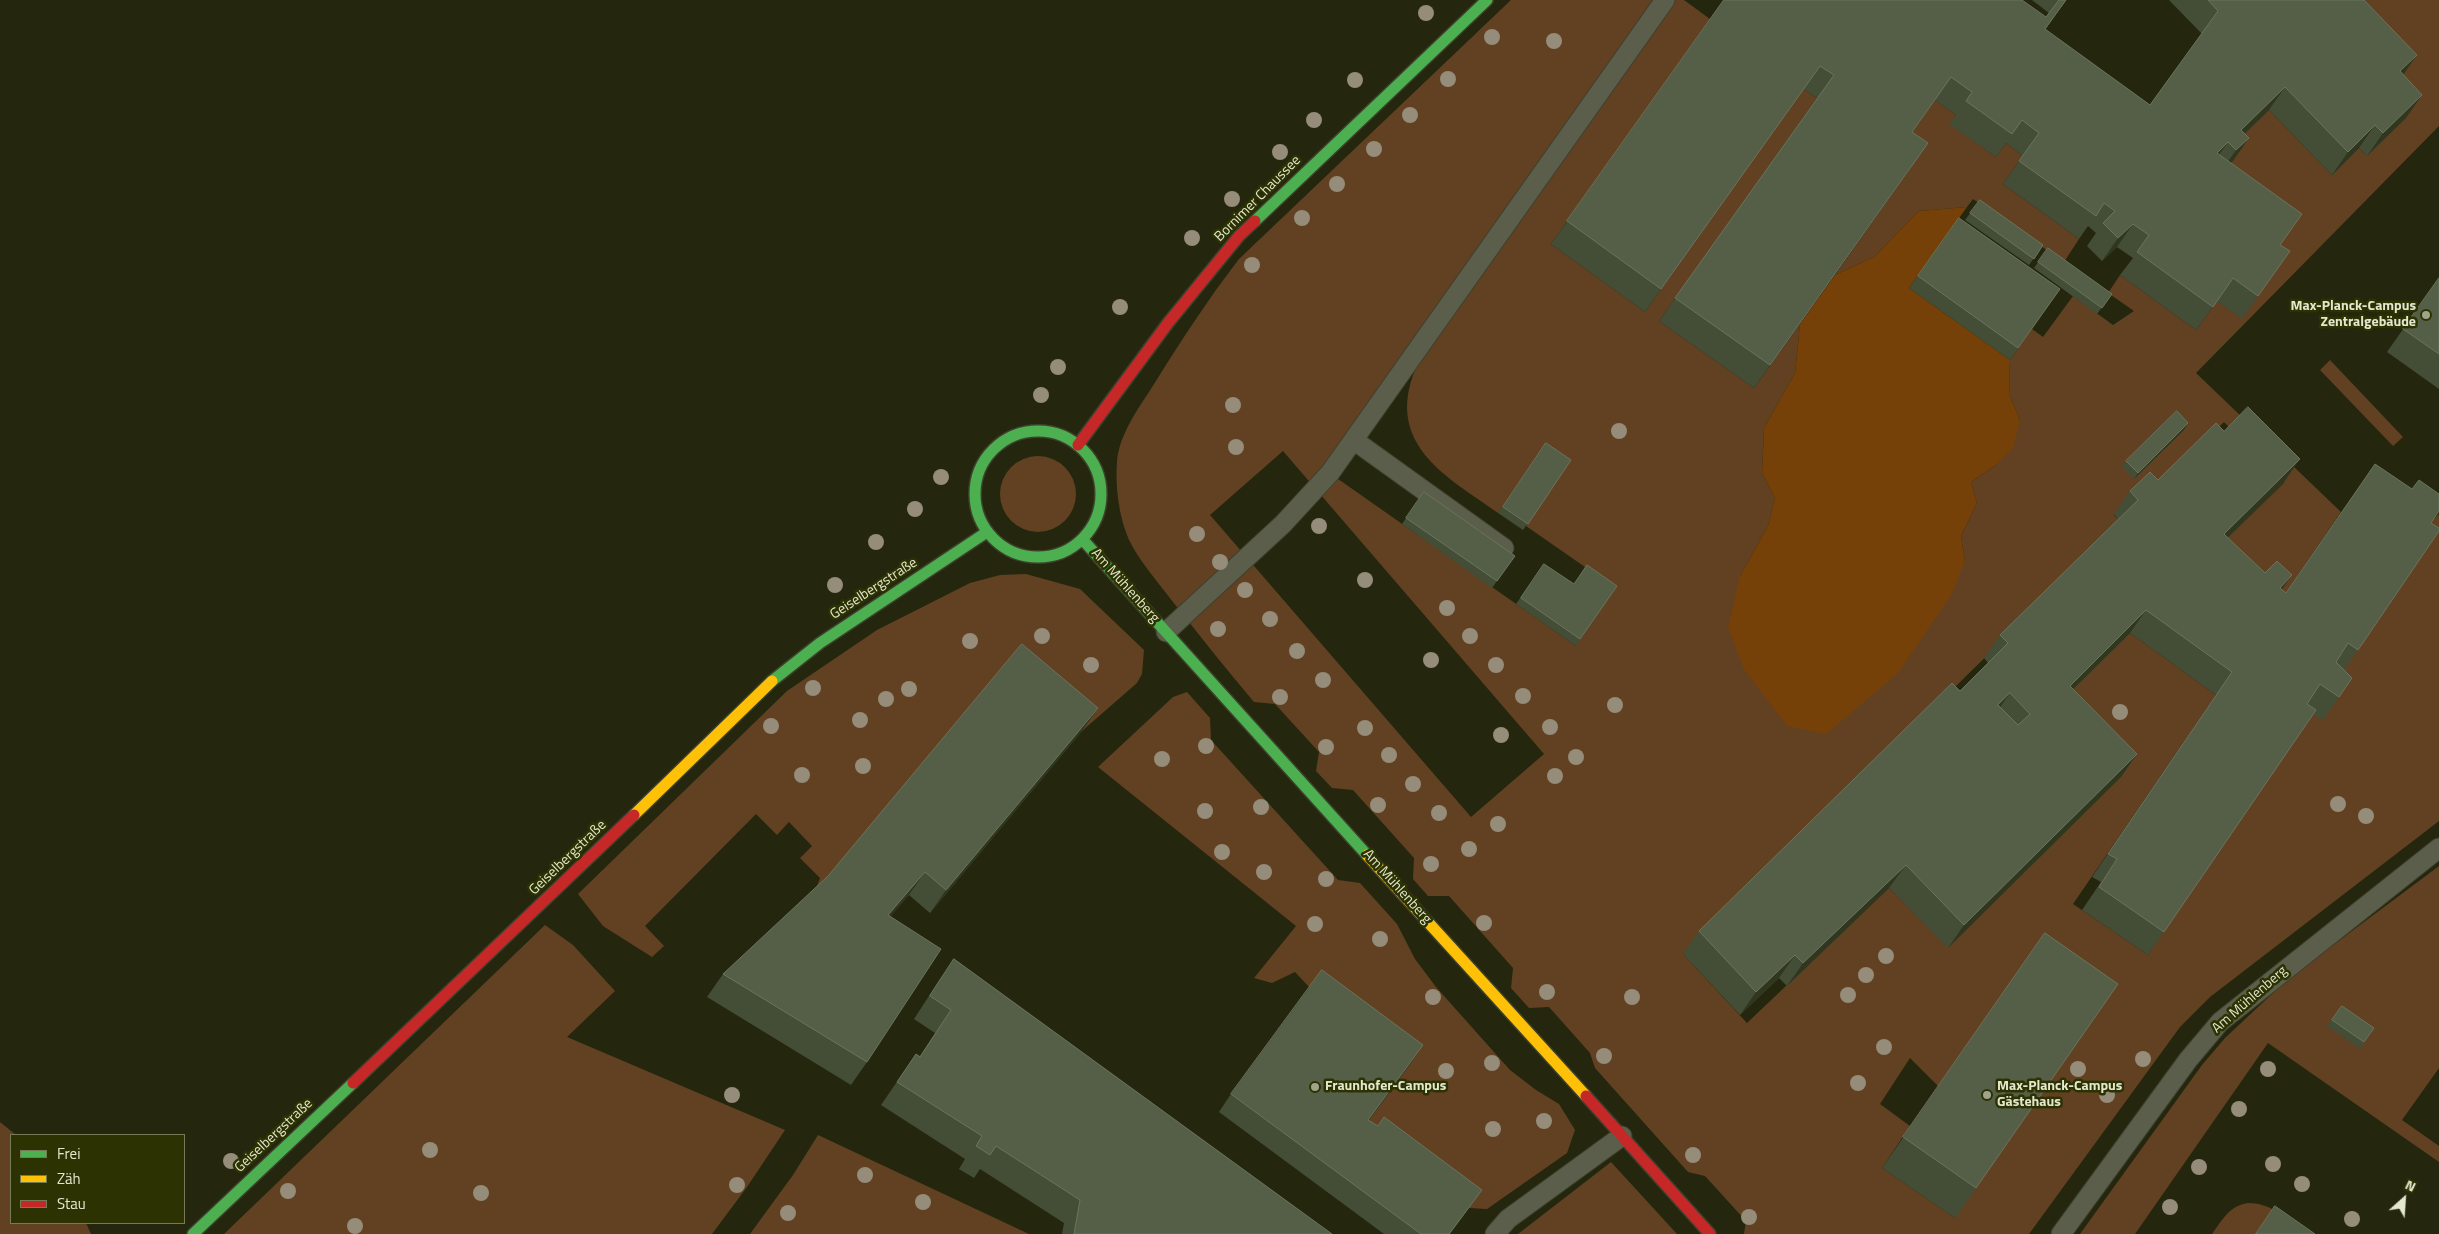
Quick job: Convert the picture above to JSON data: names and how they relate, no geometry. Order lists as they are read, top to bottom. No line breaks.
{"streets":{"street":["Bornimer Chaussee","Am Mühlenberg","Geiselbergstraße"]},"crossings":[["Bornimer Chaussee","Am Mühlenberg"],["Bornimer Chaussee","Geiselbergstraße"],["Am Mühlenberg","Geiselbergstraße"]],"places":["Max-Planck-Campus Zentralgebäude","Fraunhofer-Campus","Max-Planck-Campus Gästehaus"],"legend":["Frei","Zäh","Stau"],"north":"top right"}
